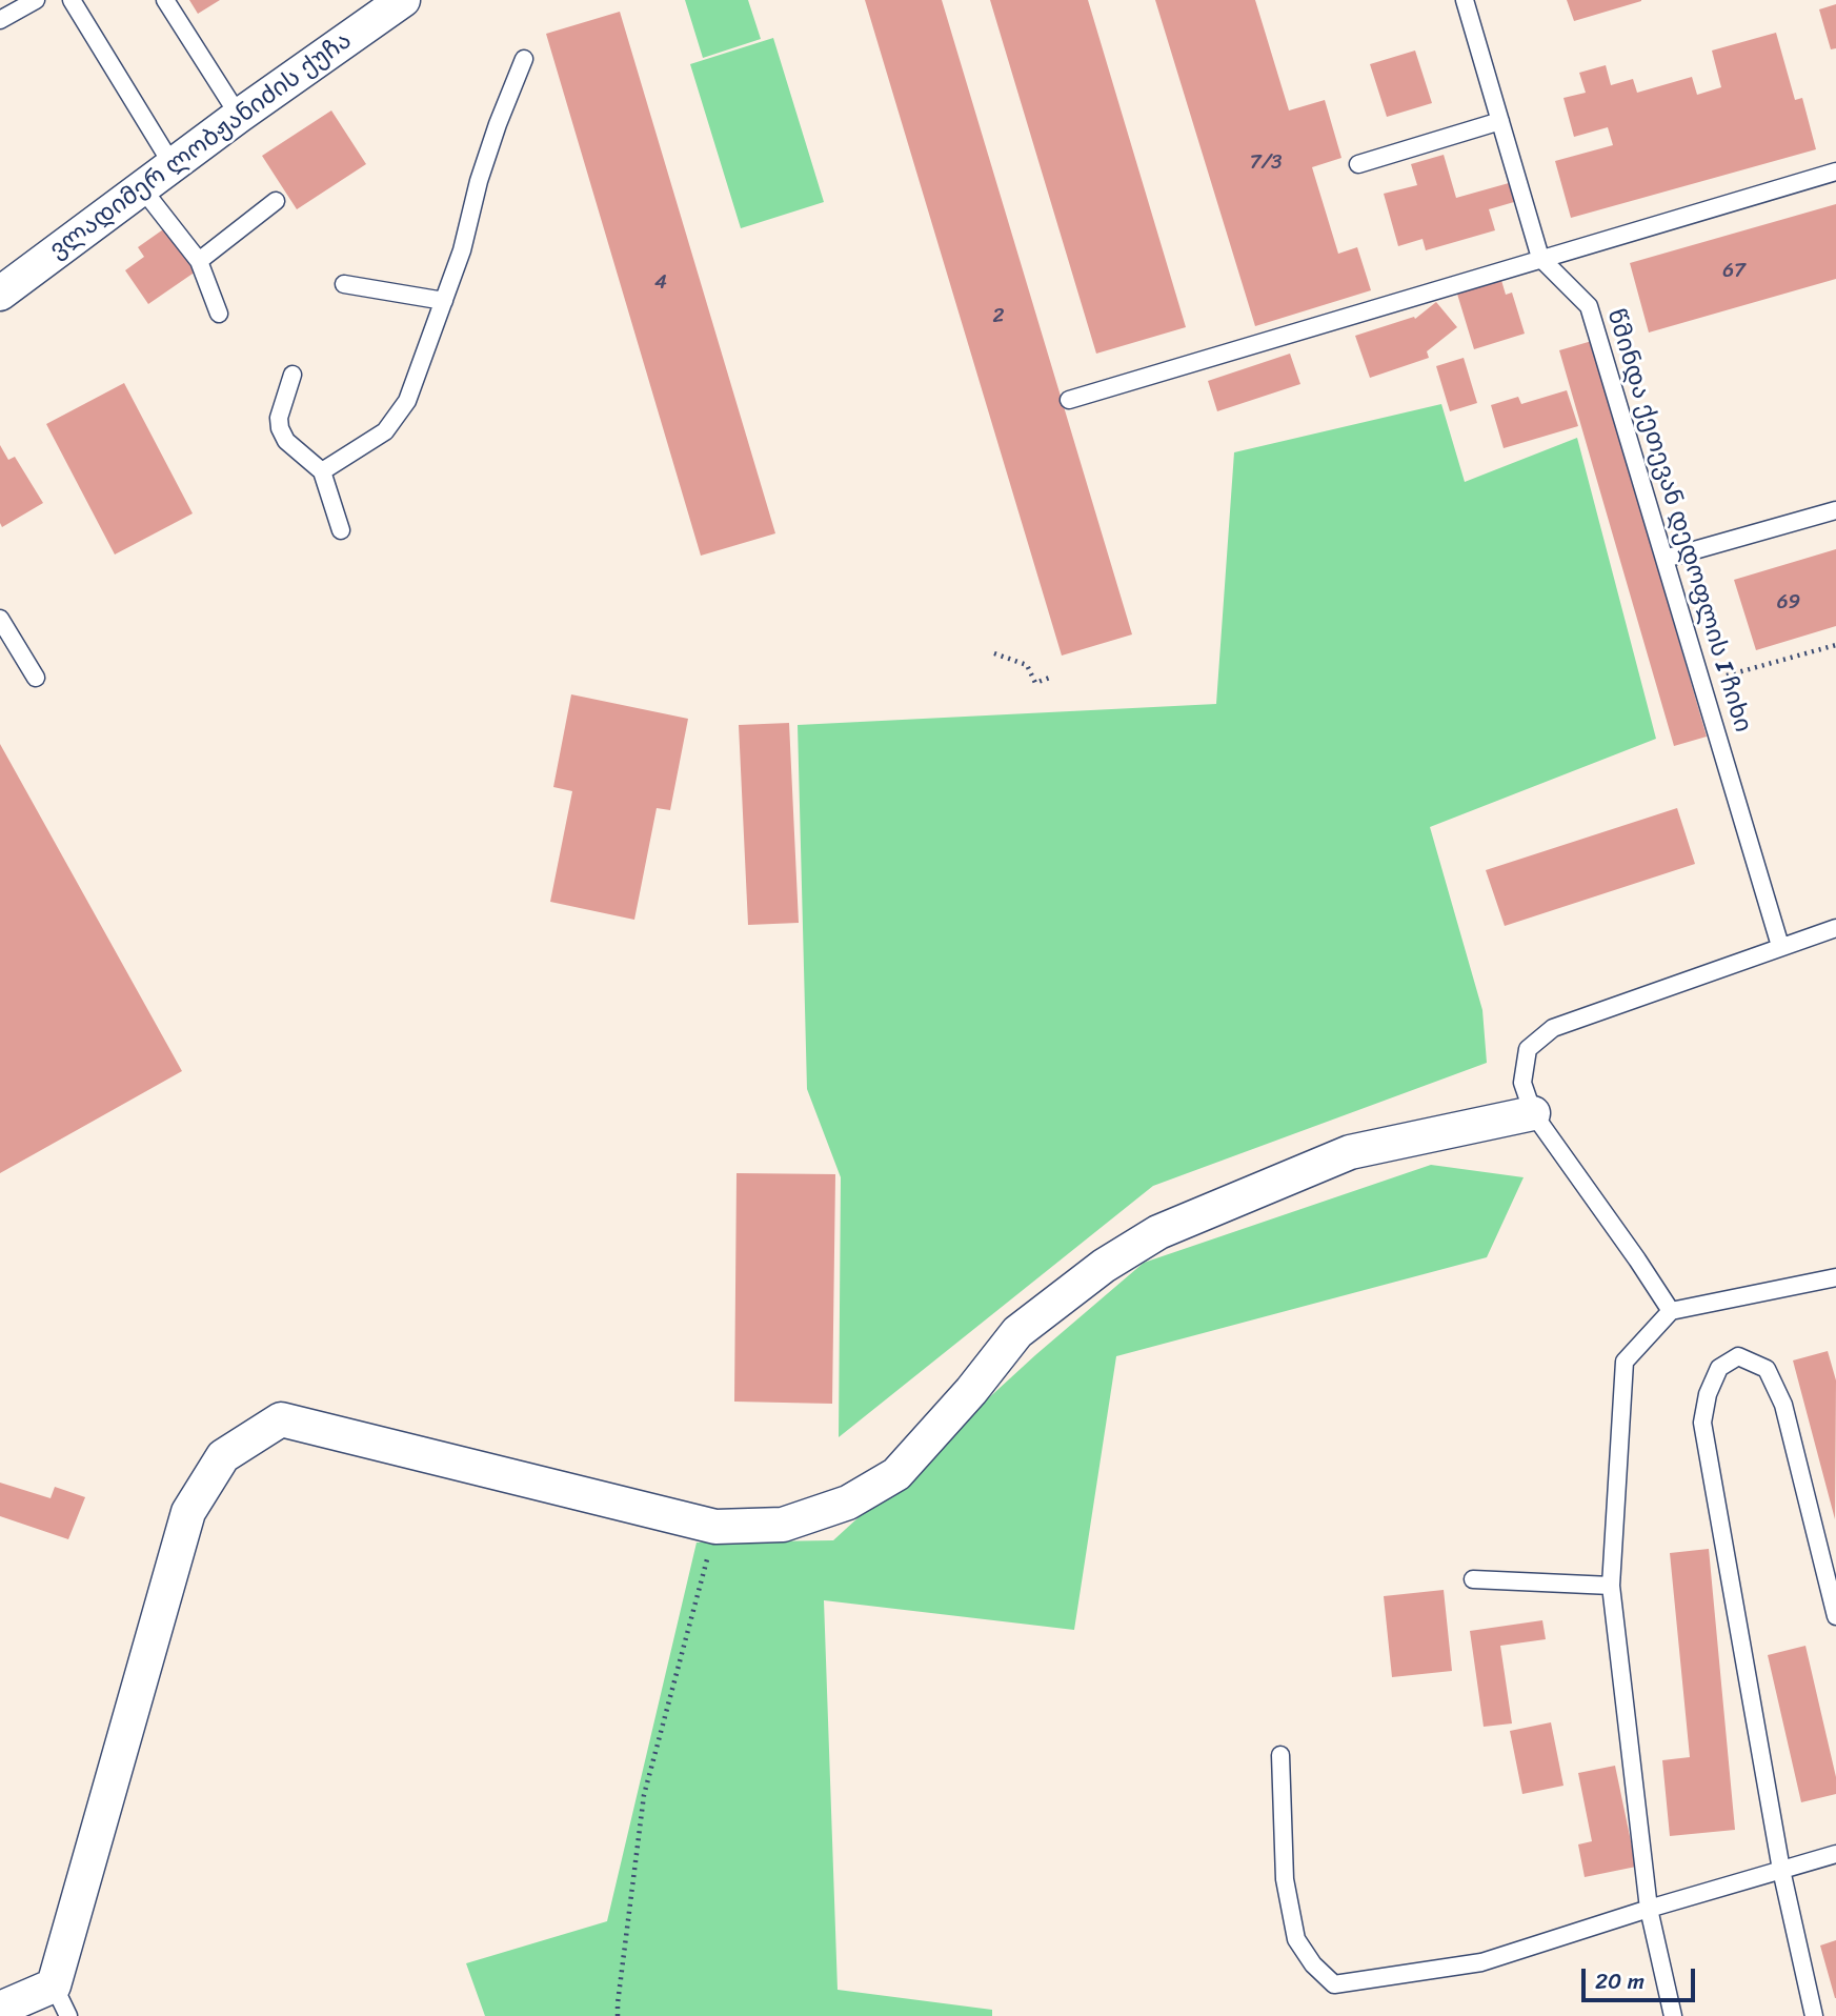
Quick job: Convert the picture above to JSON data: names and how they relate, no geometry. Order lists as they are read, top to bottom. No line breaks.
{"streets":{"street":["ვლადიმერ ლობჟანიძის ქუჩა"],"lane":["წმინდა ქეთევან დედოფლის I ჩიხი"]},"house_numbers":["7/3","67","4","2","69"],"scale_bar":"20 m"}
